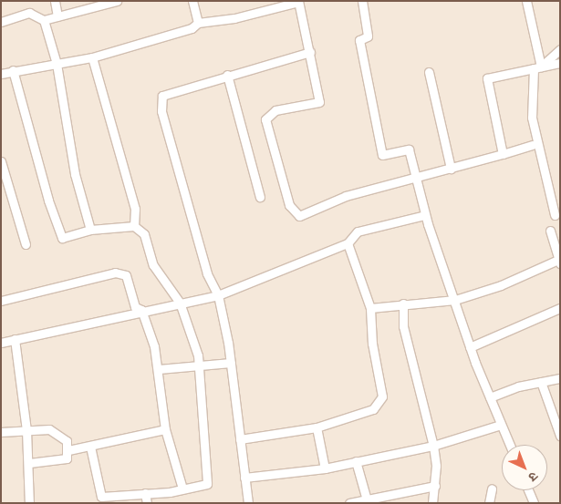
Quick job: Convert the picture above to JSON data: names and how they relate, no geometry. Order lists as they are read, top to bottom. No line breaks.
{"north":"bottom right"}
